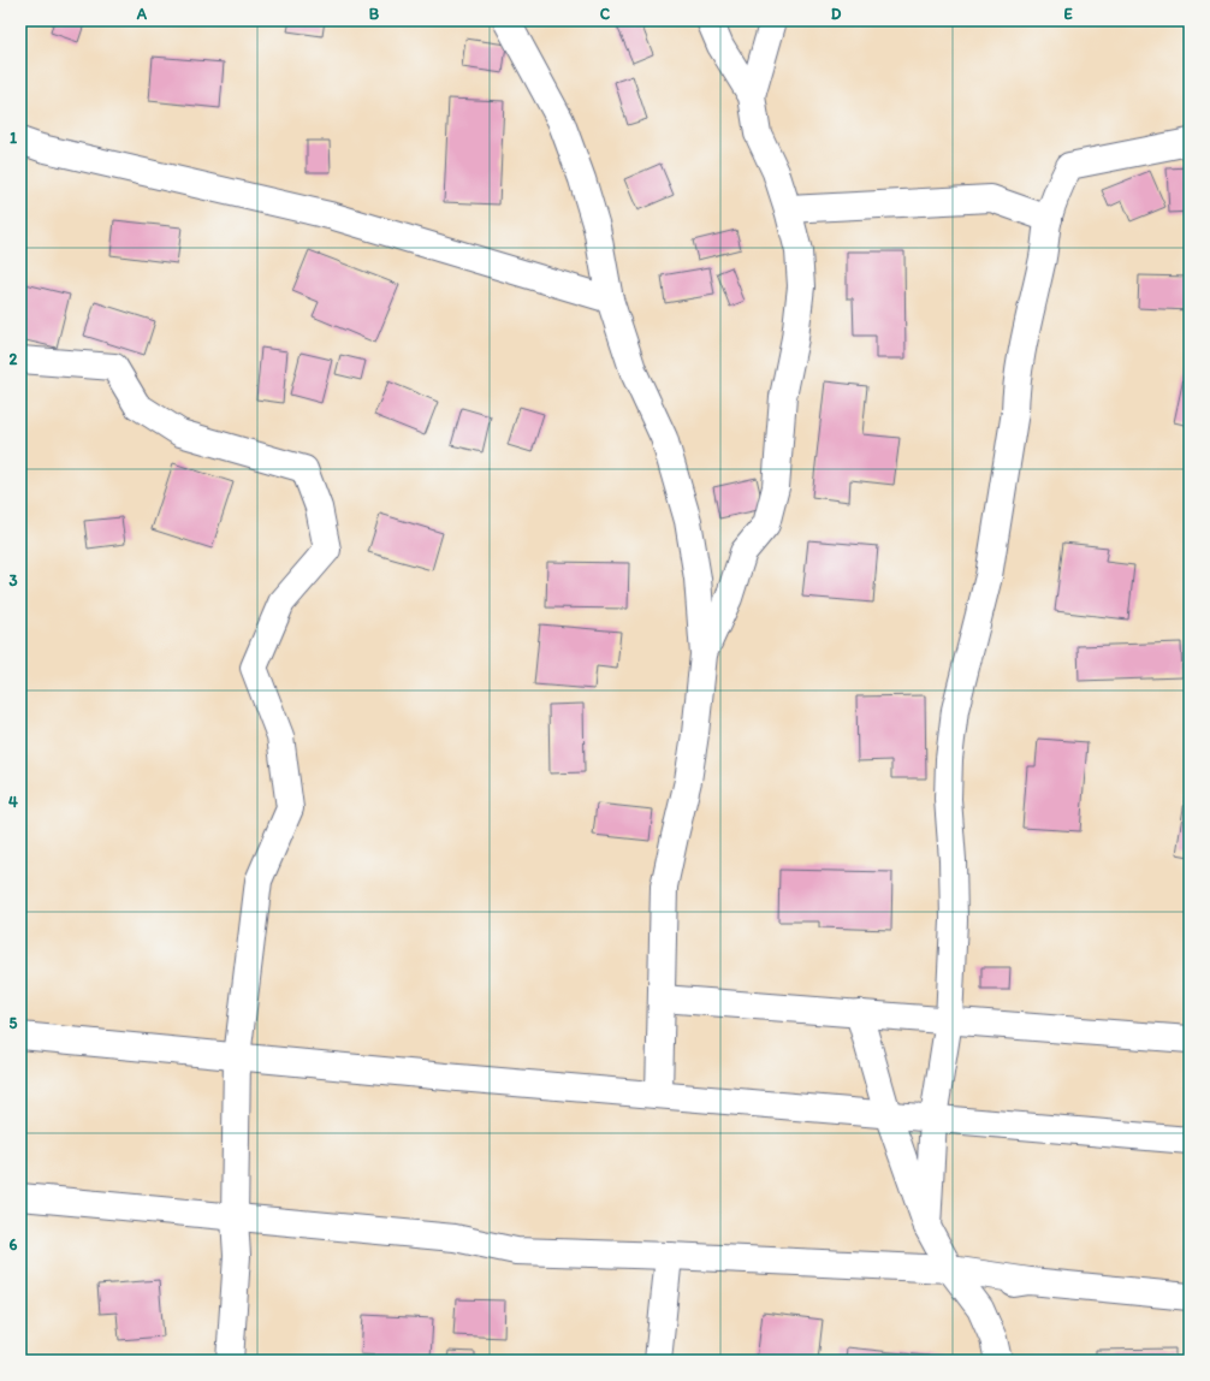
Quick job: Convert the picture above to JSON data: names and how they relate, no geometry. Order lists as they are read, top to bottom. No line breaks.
{"grid":{"columns":["A","B","C","D","E"],"rows":["1","2","3","4","5","6"]}}
